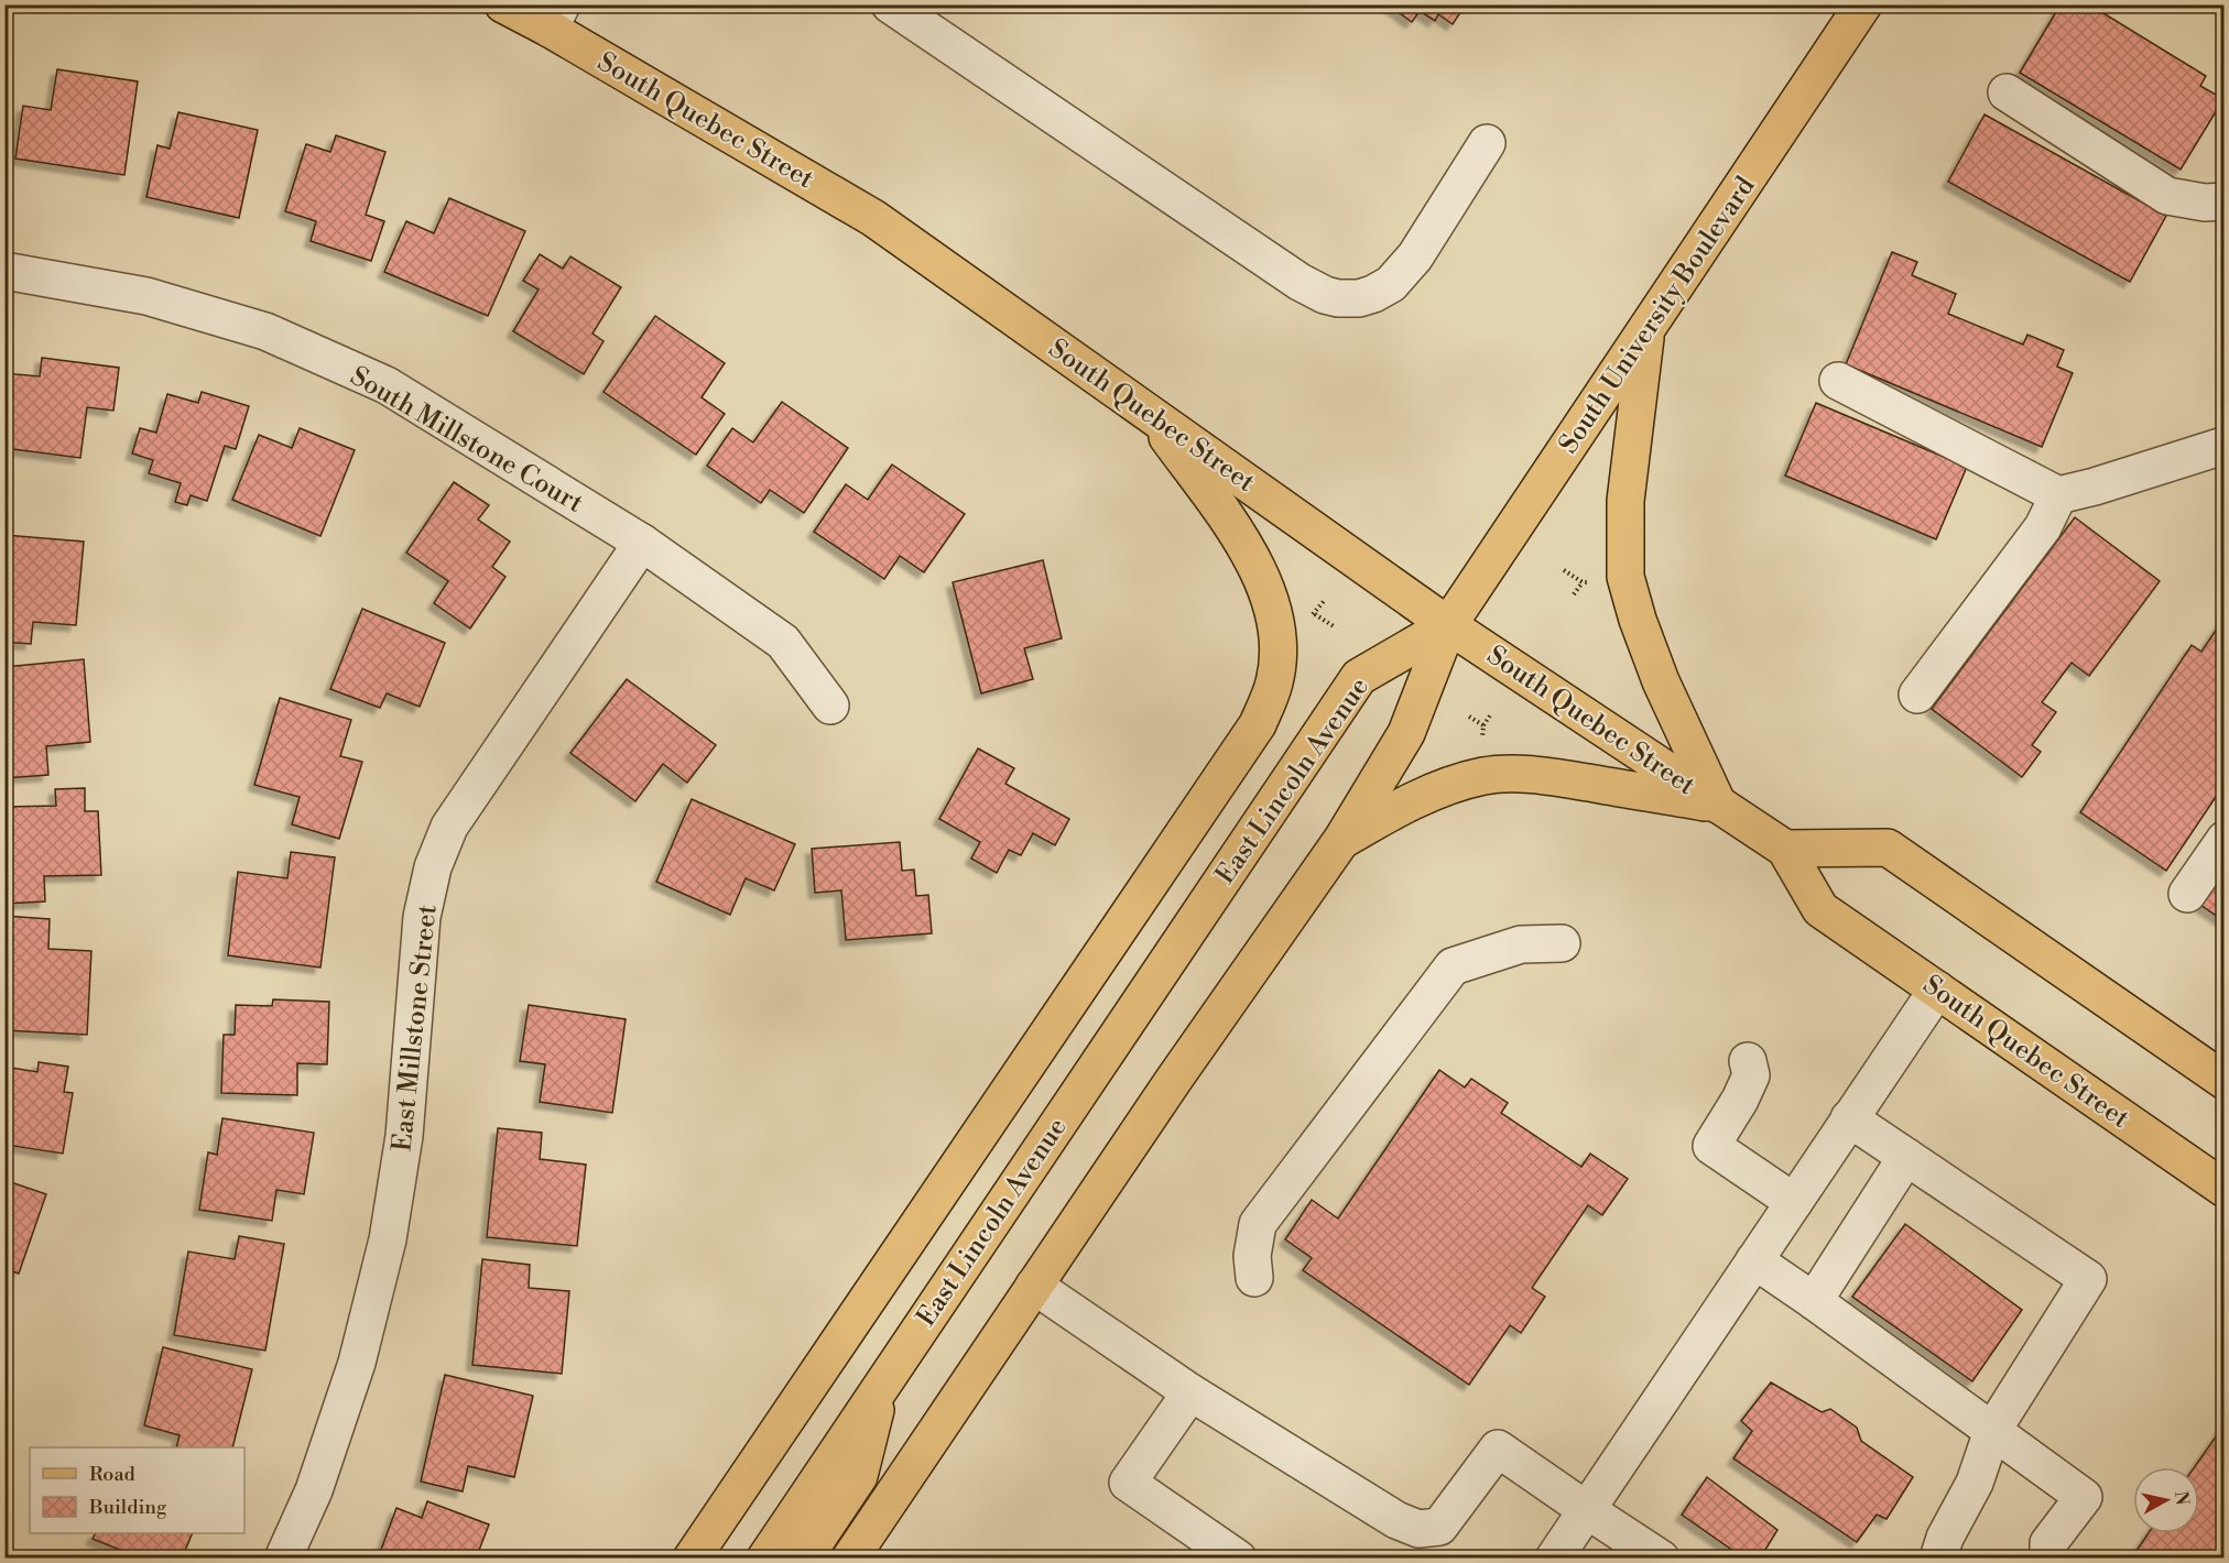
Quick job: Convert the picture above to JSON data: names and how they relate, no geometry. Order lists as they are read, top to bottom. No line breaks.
{"streets":{"main road":["South Quebec Street","South University Boulevard","East Lincoln Avenue"],"street":["South Millstone Court","East Millstone Street"]},"crossings":[["South Quebec Street","South University Boulevard"],["South Quebec Street","East Lincoln Avenue"],["South University Boulevard","East Lincoln Avenue"],["South Millstone Court","East Millstone Street"]],"legend":["Road","Building"],"north":"right"}
